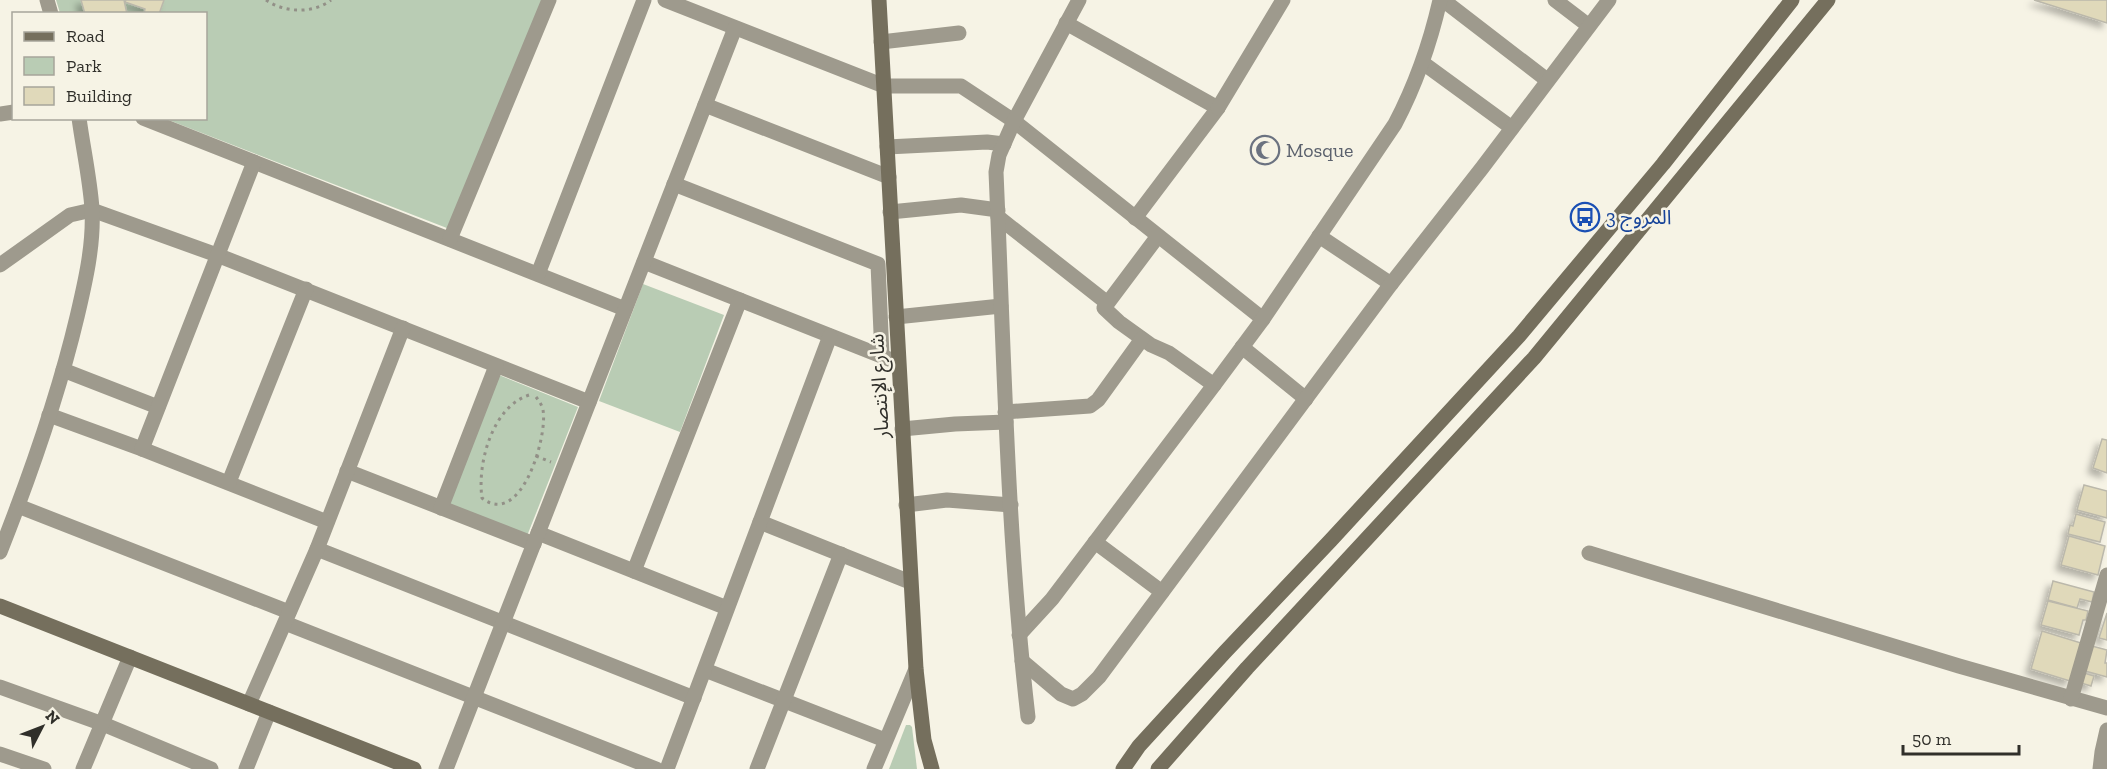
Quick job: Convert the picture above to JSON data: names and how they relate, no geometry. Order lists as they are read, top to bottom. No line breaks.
{"streets":{"main road":["شارع الإنتصار"]},"places":{"mosque":["Mosque"],"bus stop":["المروج 3"]},"legend":["Road","Park","Building"],"scale_bar":"50 m","north":"top right"}
